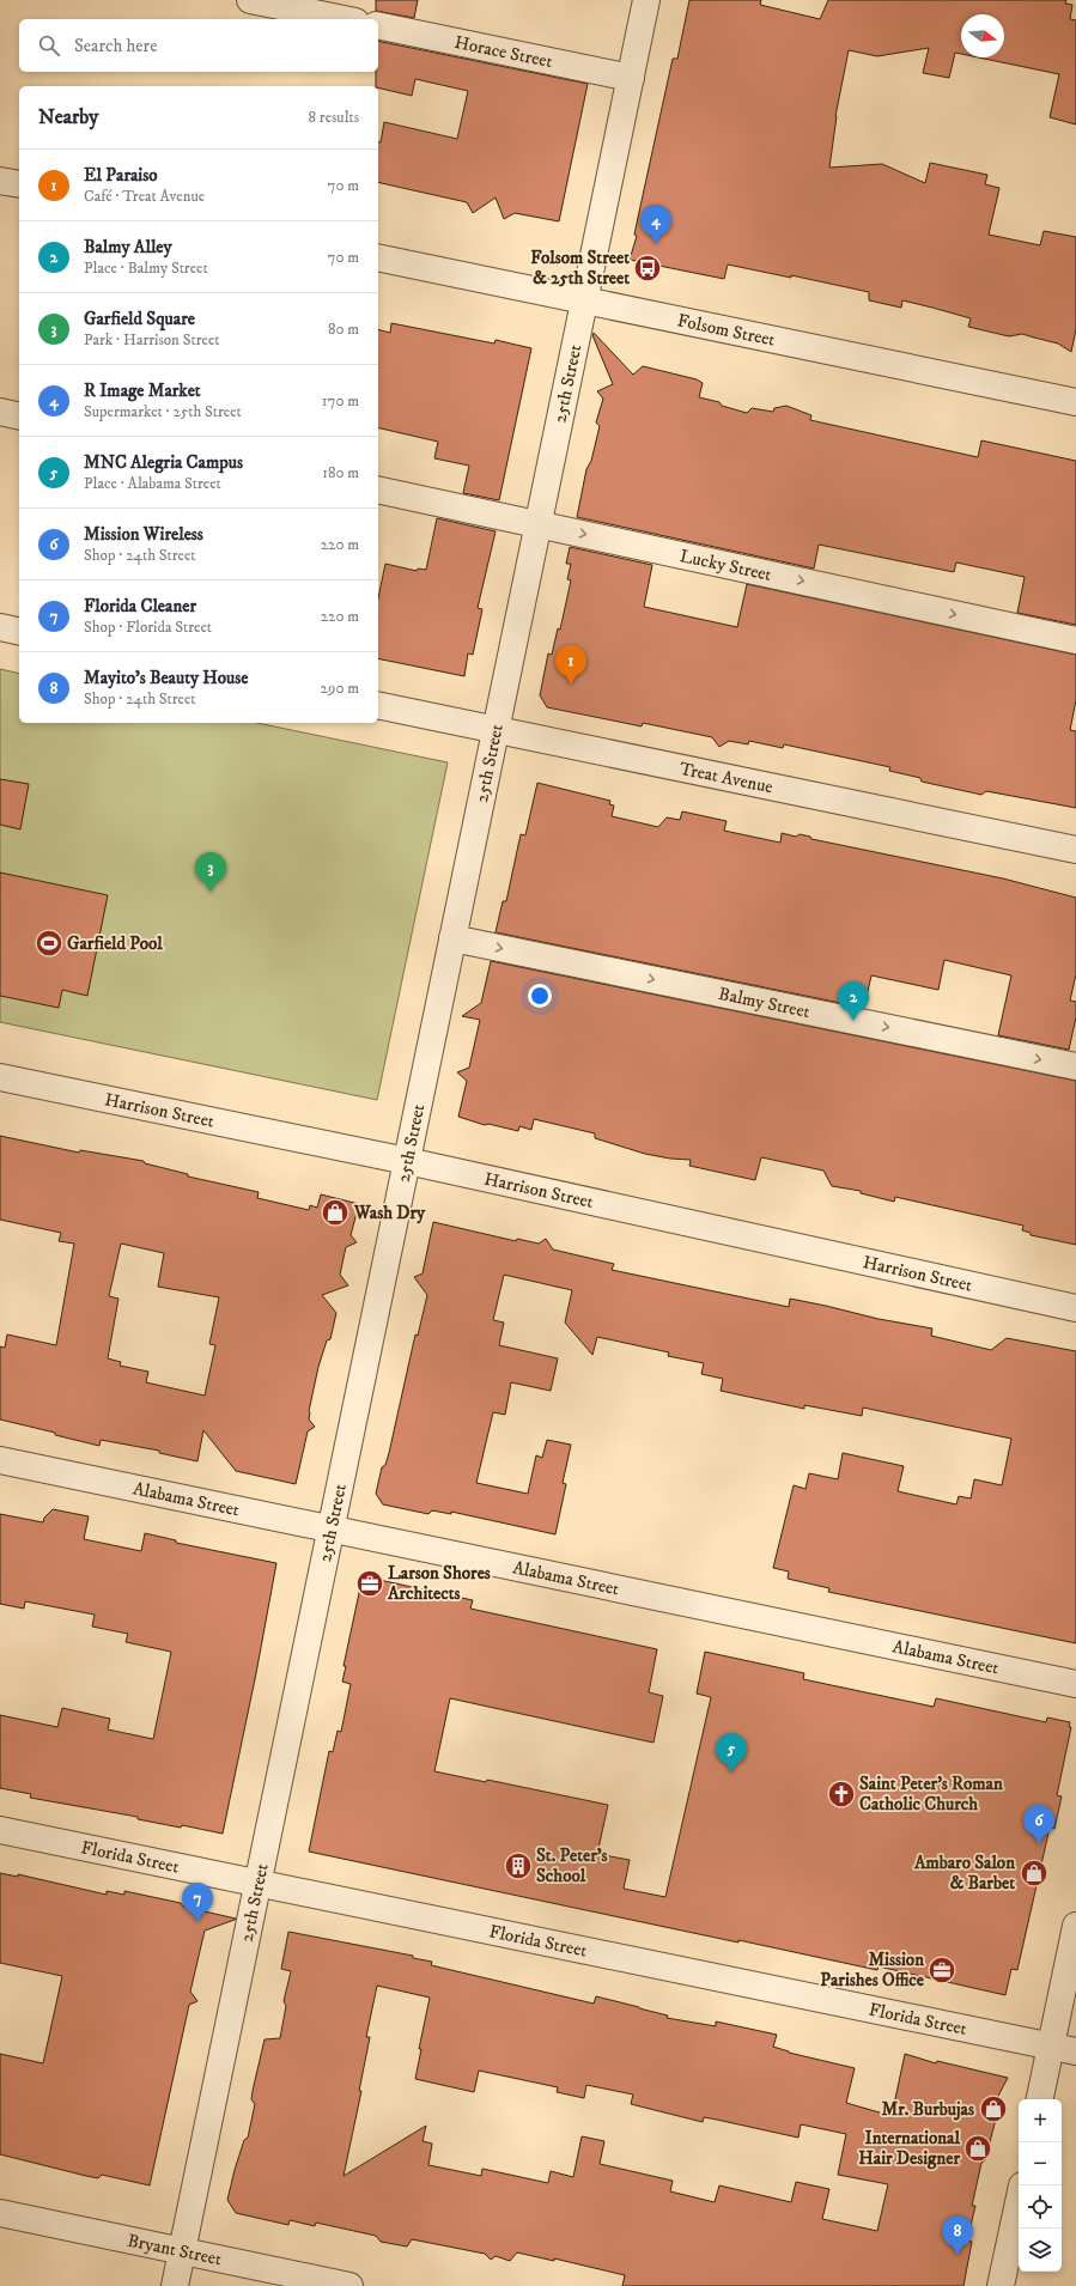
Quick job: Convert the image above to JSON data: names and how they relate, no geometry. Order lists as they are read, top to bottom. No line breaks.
{"streets":{"street":["Horace Street","Folsom Street","25th Street","Lucky Street","Treat Avenue","Balmy Street","Harrison Street","Alabama Street","Florida Street","Bryant Street"]},"crossings":[["Horace Street","25th Street"],["Folsom Street","25th Street"],["25th Street","Lucky Street"],["25th Street","Treat Avenue"],["25th Street","Balmy Street"],["25th Street","Harrison Street"],["25th Street","Alabama Street"],["25th Street","Florida Street"],["25th Street","Bryant Street"]],"one_way":["Lucky Street","Balmy Street"],"places":{"bus stop":["Folsom Street & 25th Street"],"sports":["Garfield Pool"],"shop":["Wash Dry","Ambaro Salon & Barbet","Mr. Burbujas","International Hair Designer"],"office":["Larson Shores Architects","Mission Parishes Office"],"church":["Saint Peter's Roman Catholic Church"],"building":["St. Peter's School"]},"north":"right","page":{"search":"Search here","heading":["Nearby","8 results"],"list":[{"mark":"1","name":"El Paraiso","note":"Café · Treat Avenue","value":"70 m"},{"mark":"2","name":"Balmy Alley","note":"Place · Balmy Street","value":"70 m"},{"mark":"3","name":"Garfield Square","note":"Park · Harrison Street","value":"80 m"},{"mark":"4","name":"R Image Market","note":"Supermarket · 25th Street","value":"170 m"},{"mark":"5","name":"MNC Alegria Campus","note":"Place · Alabama Street","value":"180 m"},{"mark":"6","name":"Mission Wireless","note":"Shop · 24th Street","value":"220 m"},{"mark":"7","name":"Florida Cleaner","note":"Shop · Florida Street","value":"220 m"},{"mark":"8","name":"Mayito's Beauty House","note":"Shop · 24th Street","value":"290 m"}],"pins":["4","1","3","2","5","6","7","8"],"map_buttons":["+","−"]}}
